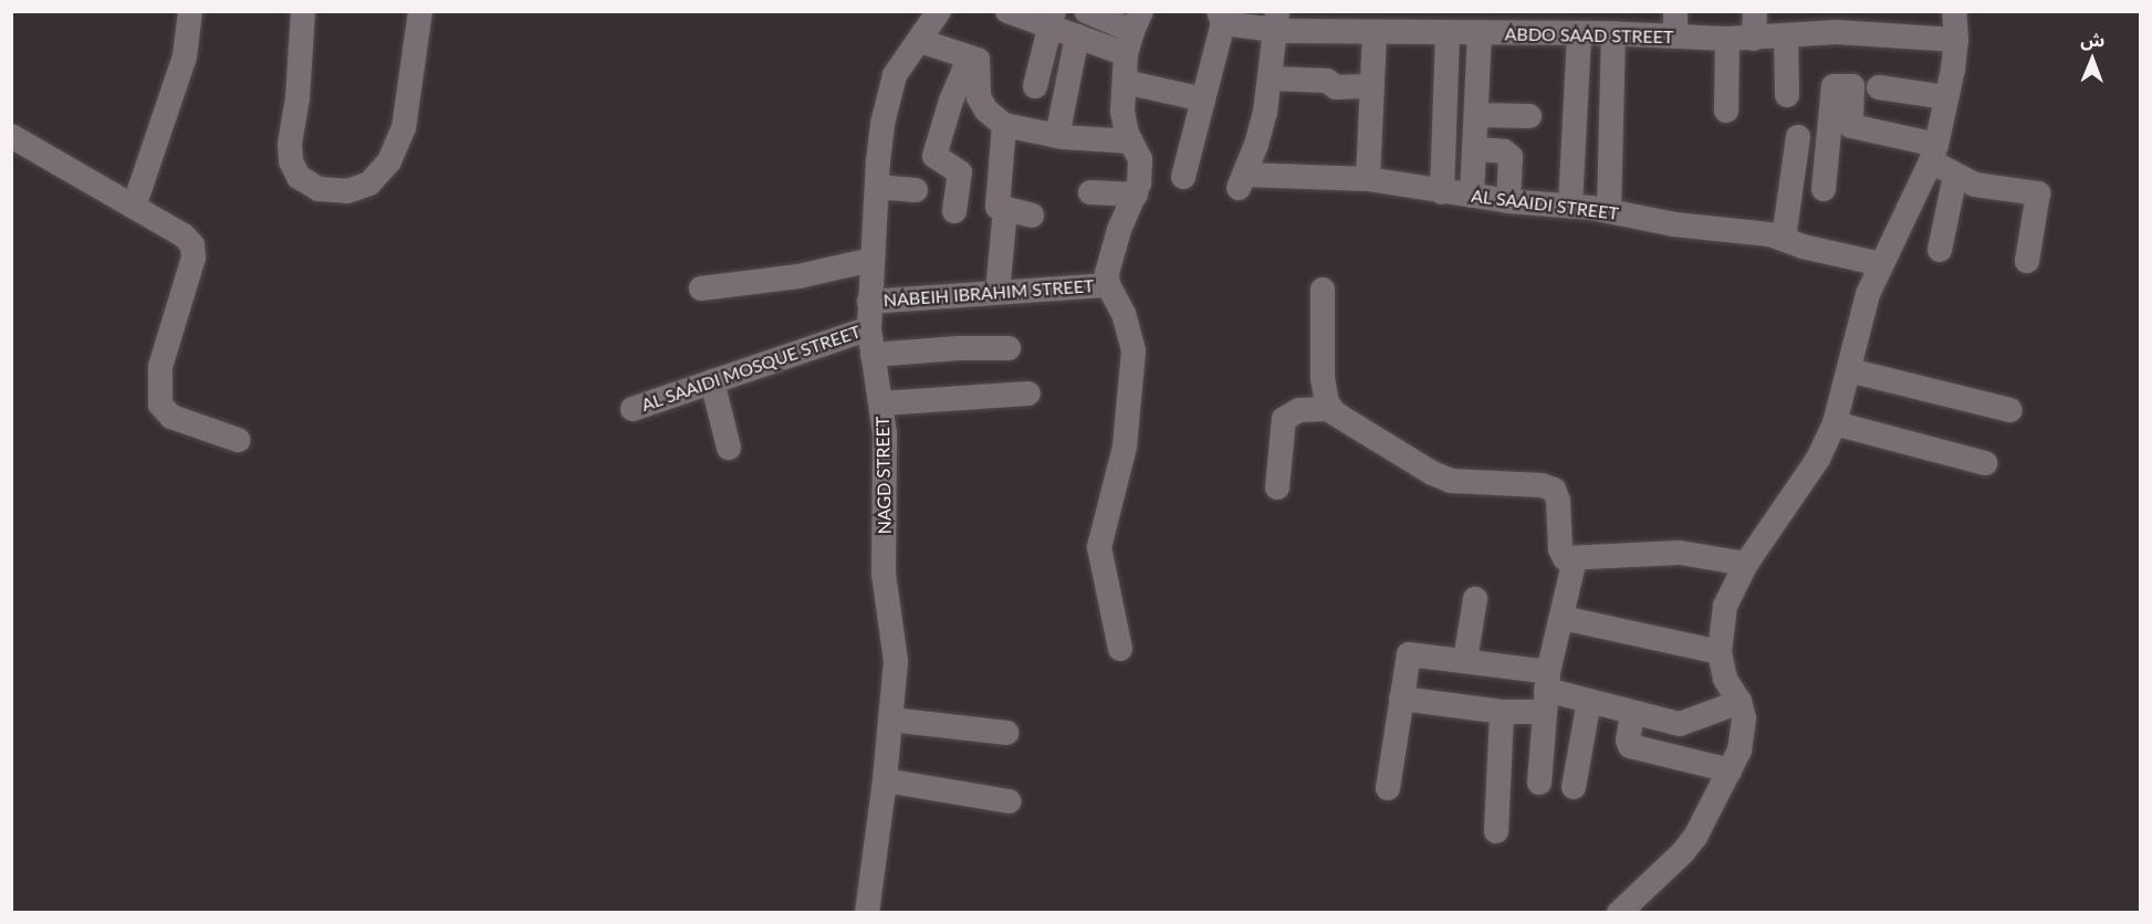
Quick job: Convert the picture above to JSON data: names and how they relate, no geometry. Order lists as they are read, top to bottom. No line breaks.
{"streets":{"street":["ABDO SAAD STREET","AL SAAIDI STREET","NABEIH IBRAHIM STREET","AL SAAIDI MOSQUE STREET","NAGD STREET"]},"crossings":[["NABEIH IBRAHIM STREET","NAGD STREET"],["AL SAAIDI MOSQUE STREET","NAGD STREET"]],"north":"top"}
